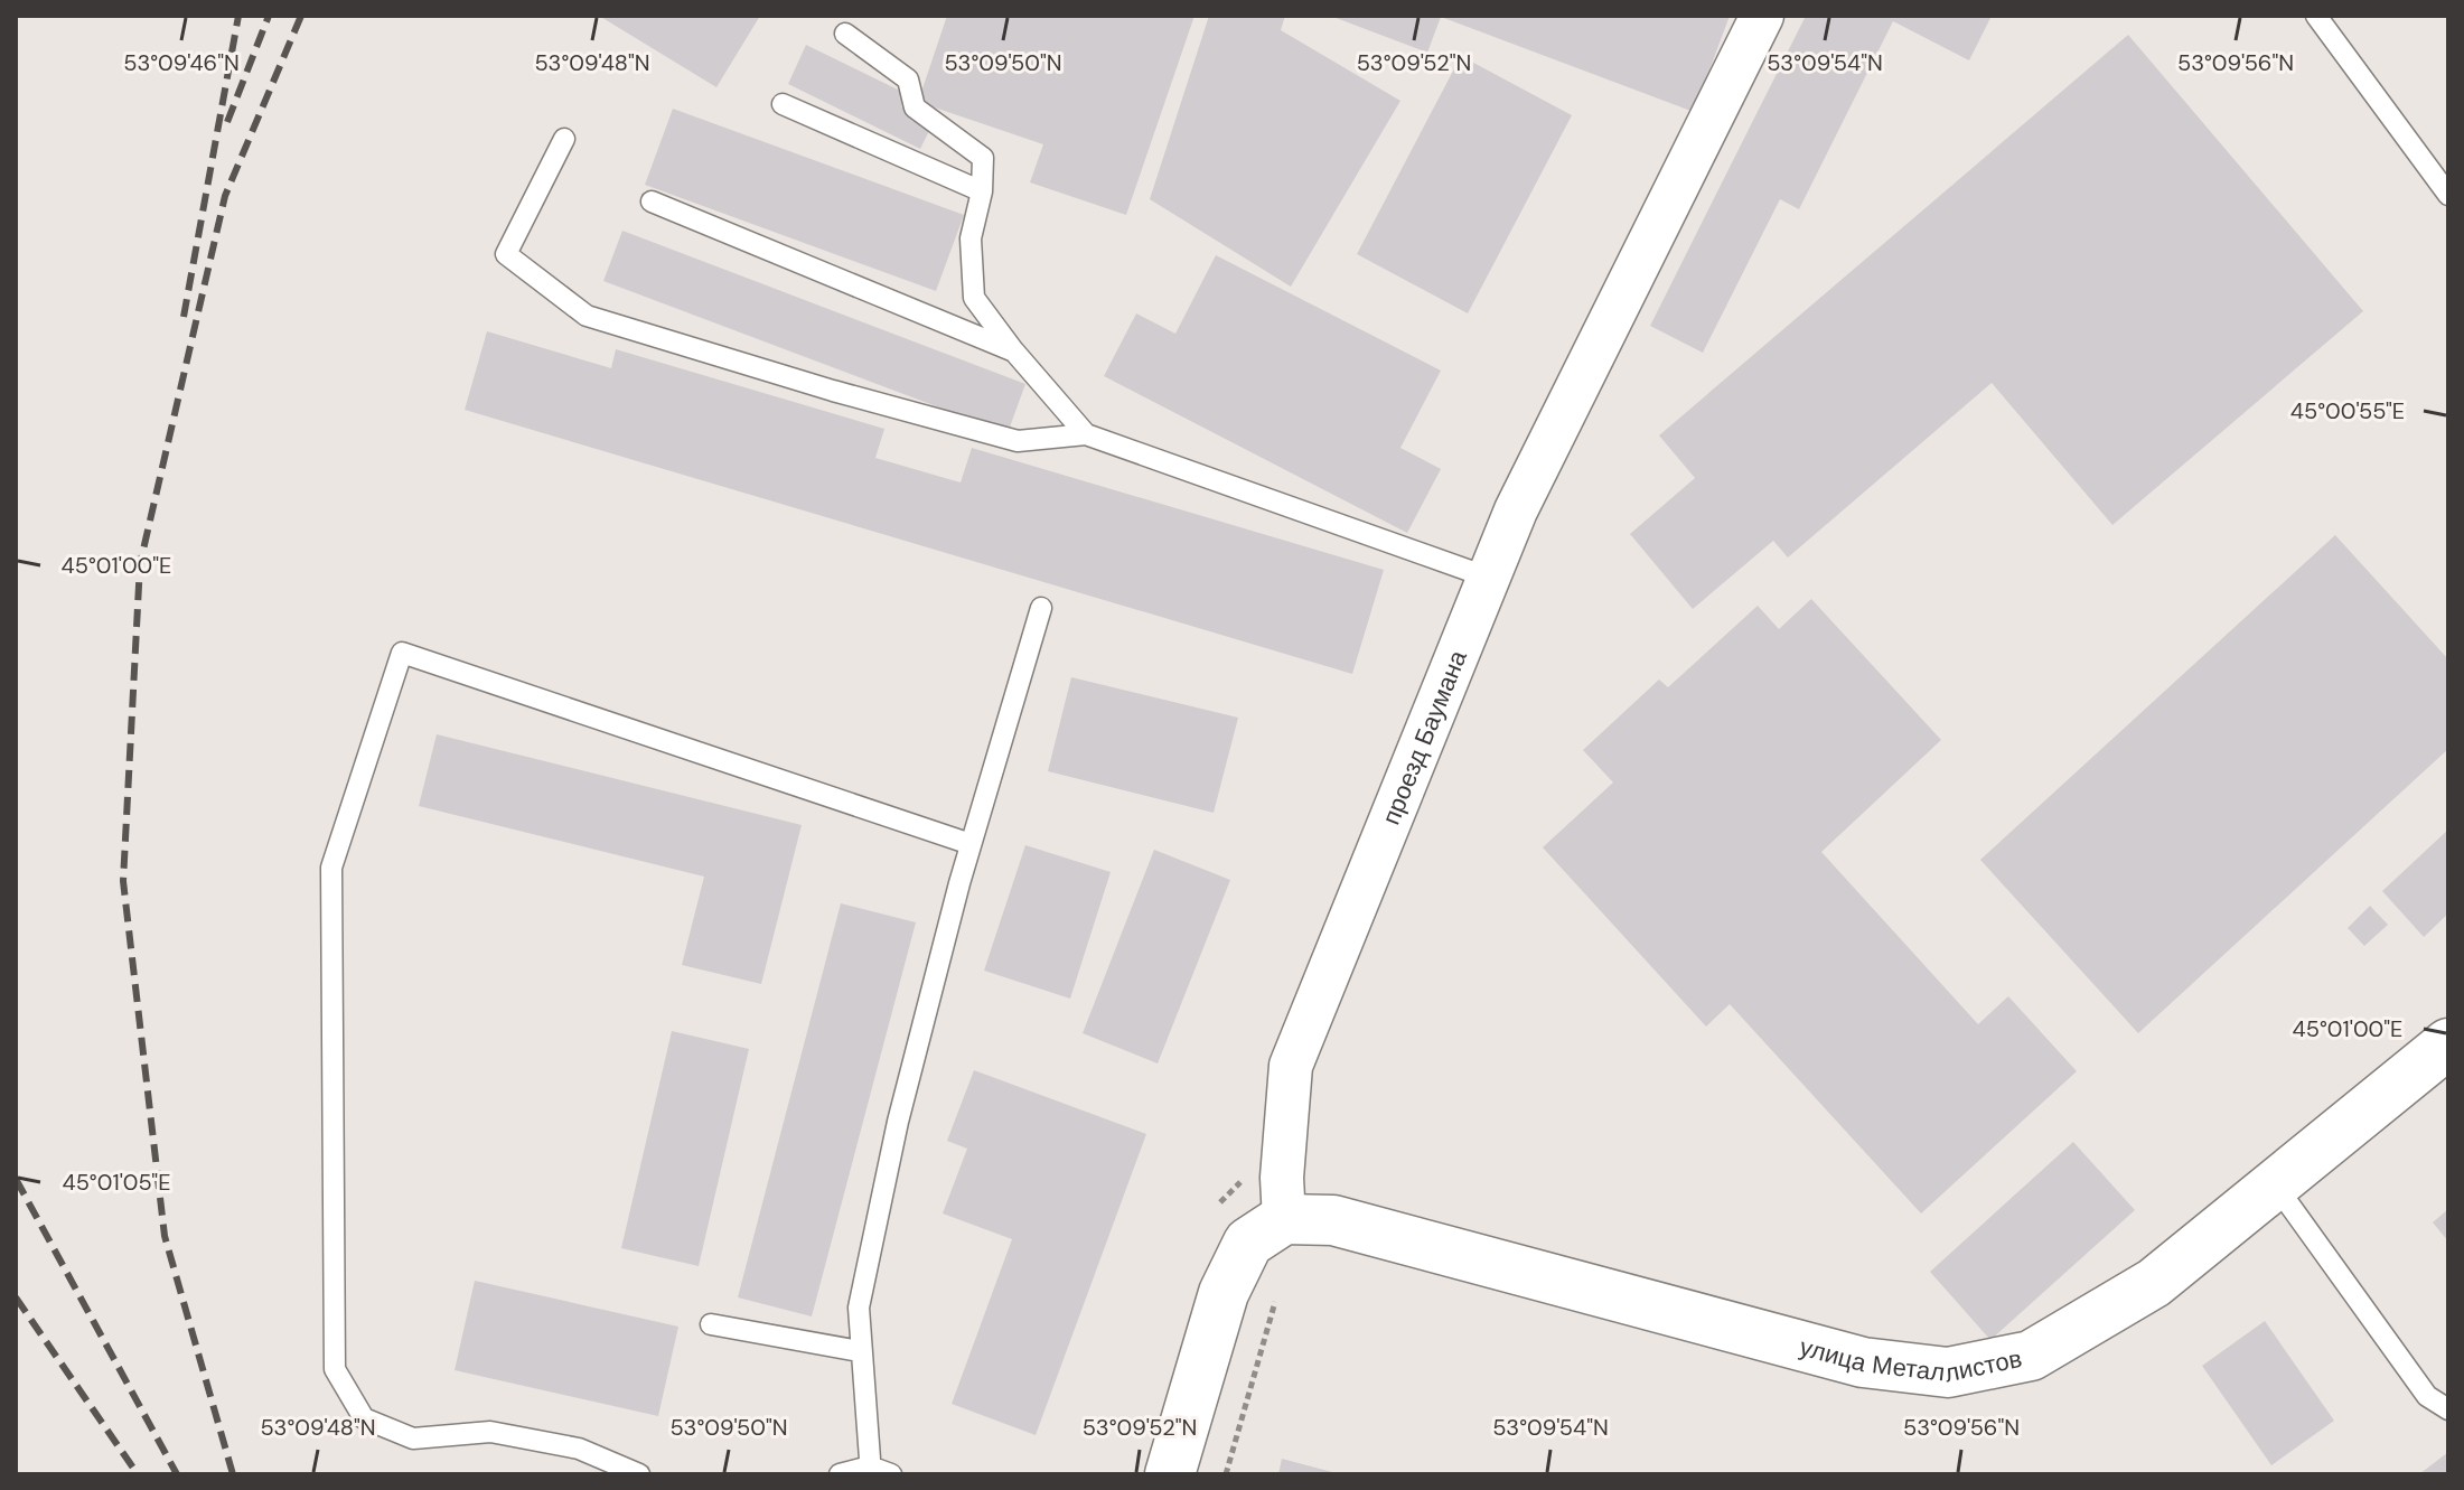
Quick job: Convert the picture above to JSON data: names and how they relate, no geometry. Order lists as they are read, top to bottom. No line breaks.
{"streets":{"street":["проезд Баумана","улица Металлистов"]},"crossings":[["проезд Баумана","улица Металлистов"]],"coordinates":["53°09'48\"N","53°09'50\"N","53°09'52\"N","53°09'54\"N","53°09'56\"N","53°09'46\"N","45°00'55\"E","45°01'00\"E","45°01'05\"E"]}
